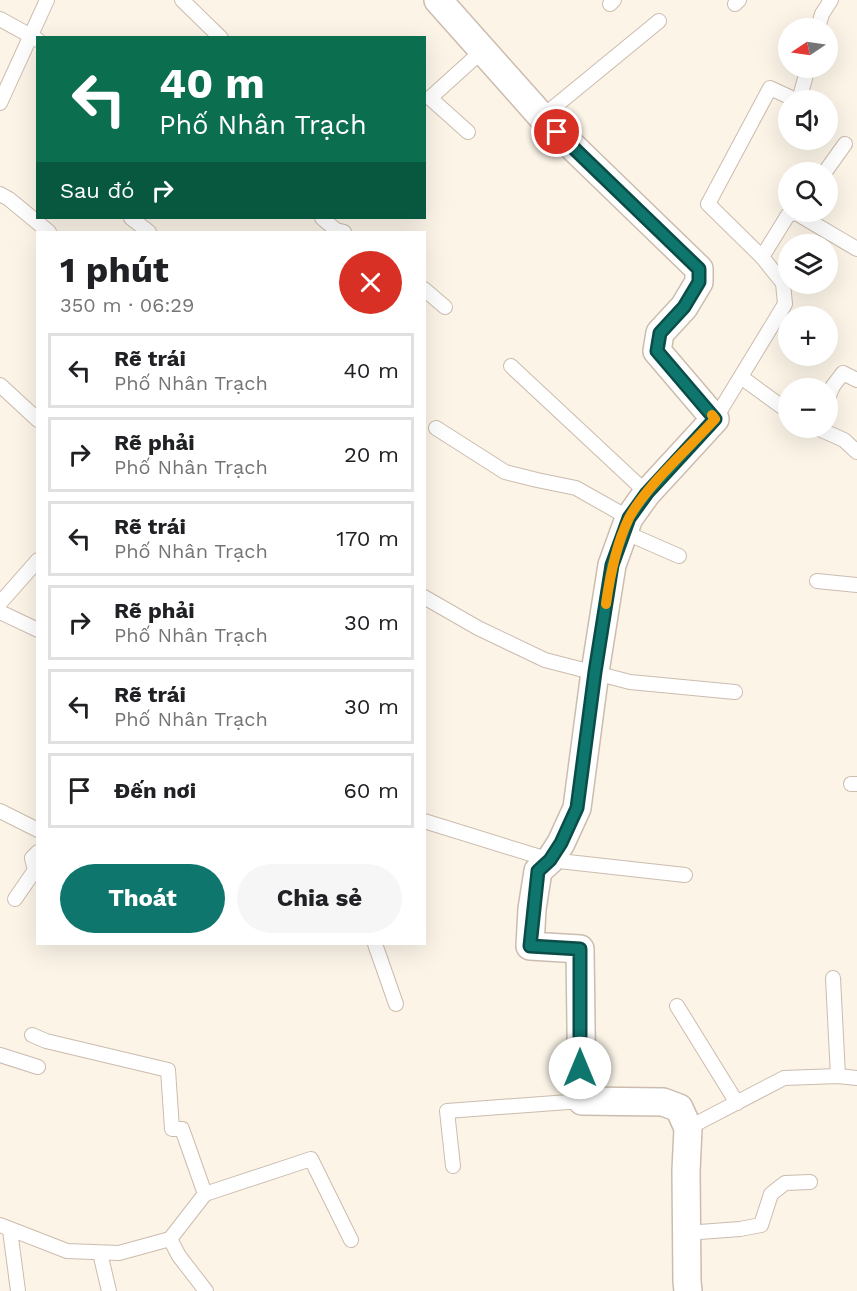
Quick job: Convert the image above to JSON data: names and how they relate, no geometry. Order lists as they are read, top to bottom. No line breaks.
{"north":"left","page":{"map_buttons":["+","−"],"turn":["40 m","Phố Nhân Trạch"],"then":"Sau đó","heading":["1 phút","350 m · 06:29"],"list":[{"name":"Rẽ trái","note":"Phố Nhân Trạch","value":"40 m"},{"name":"Rẽ phải","note":"Phố Nhân Trạch","value":"20 m"},{"name":"Rẽ trái","note":"Phố Nhân Trạch","value":"170 m"},{"name":"Rẽ phải","note":"Phố Nhân Trạch","value":"30 m"},{"name":"Rẽ trái","note":"Phố Nhân Trạch","value":"30 m"},{"name":"Đến nơi","value":"60 m"}],"buttons":["Thoát","Chia sẻ"]}}
